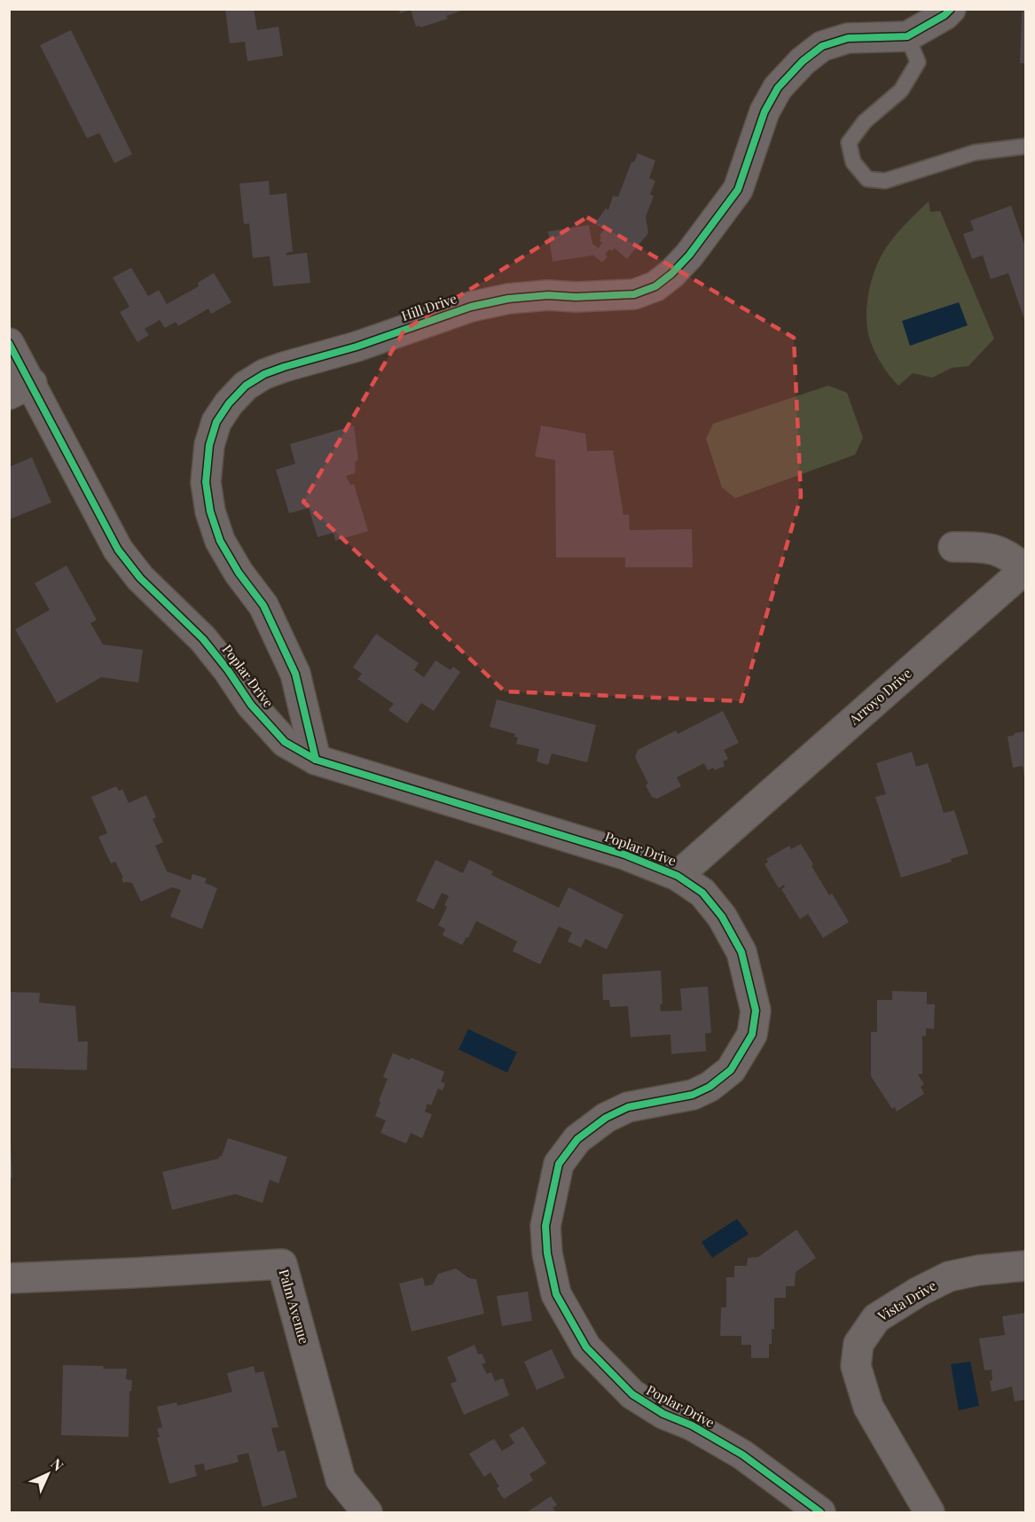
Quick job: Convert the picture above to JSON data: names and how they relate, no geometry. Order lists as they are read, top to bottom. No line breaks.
{"streets":{"street":["Hill Drive","Poplar Drive","Arroyo Drive","Vista Drive","Palm Avenue"]},"crossings":[["Hill Drive","Poplar Drive"],["Poplar Drive","Arroyo Drive"]],"north":"top right"}
